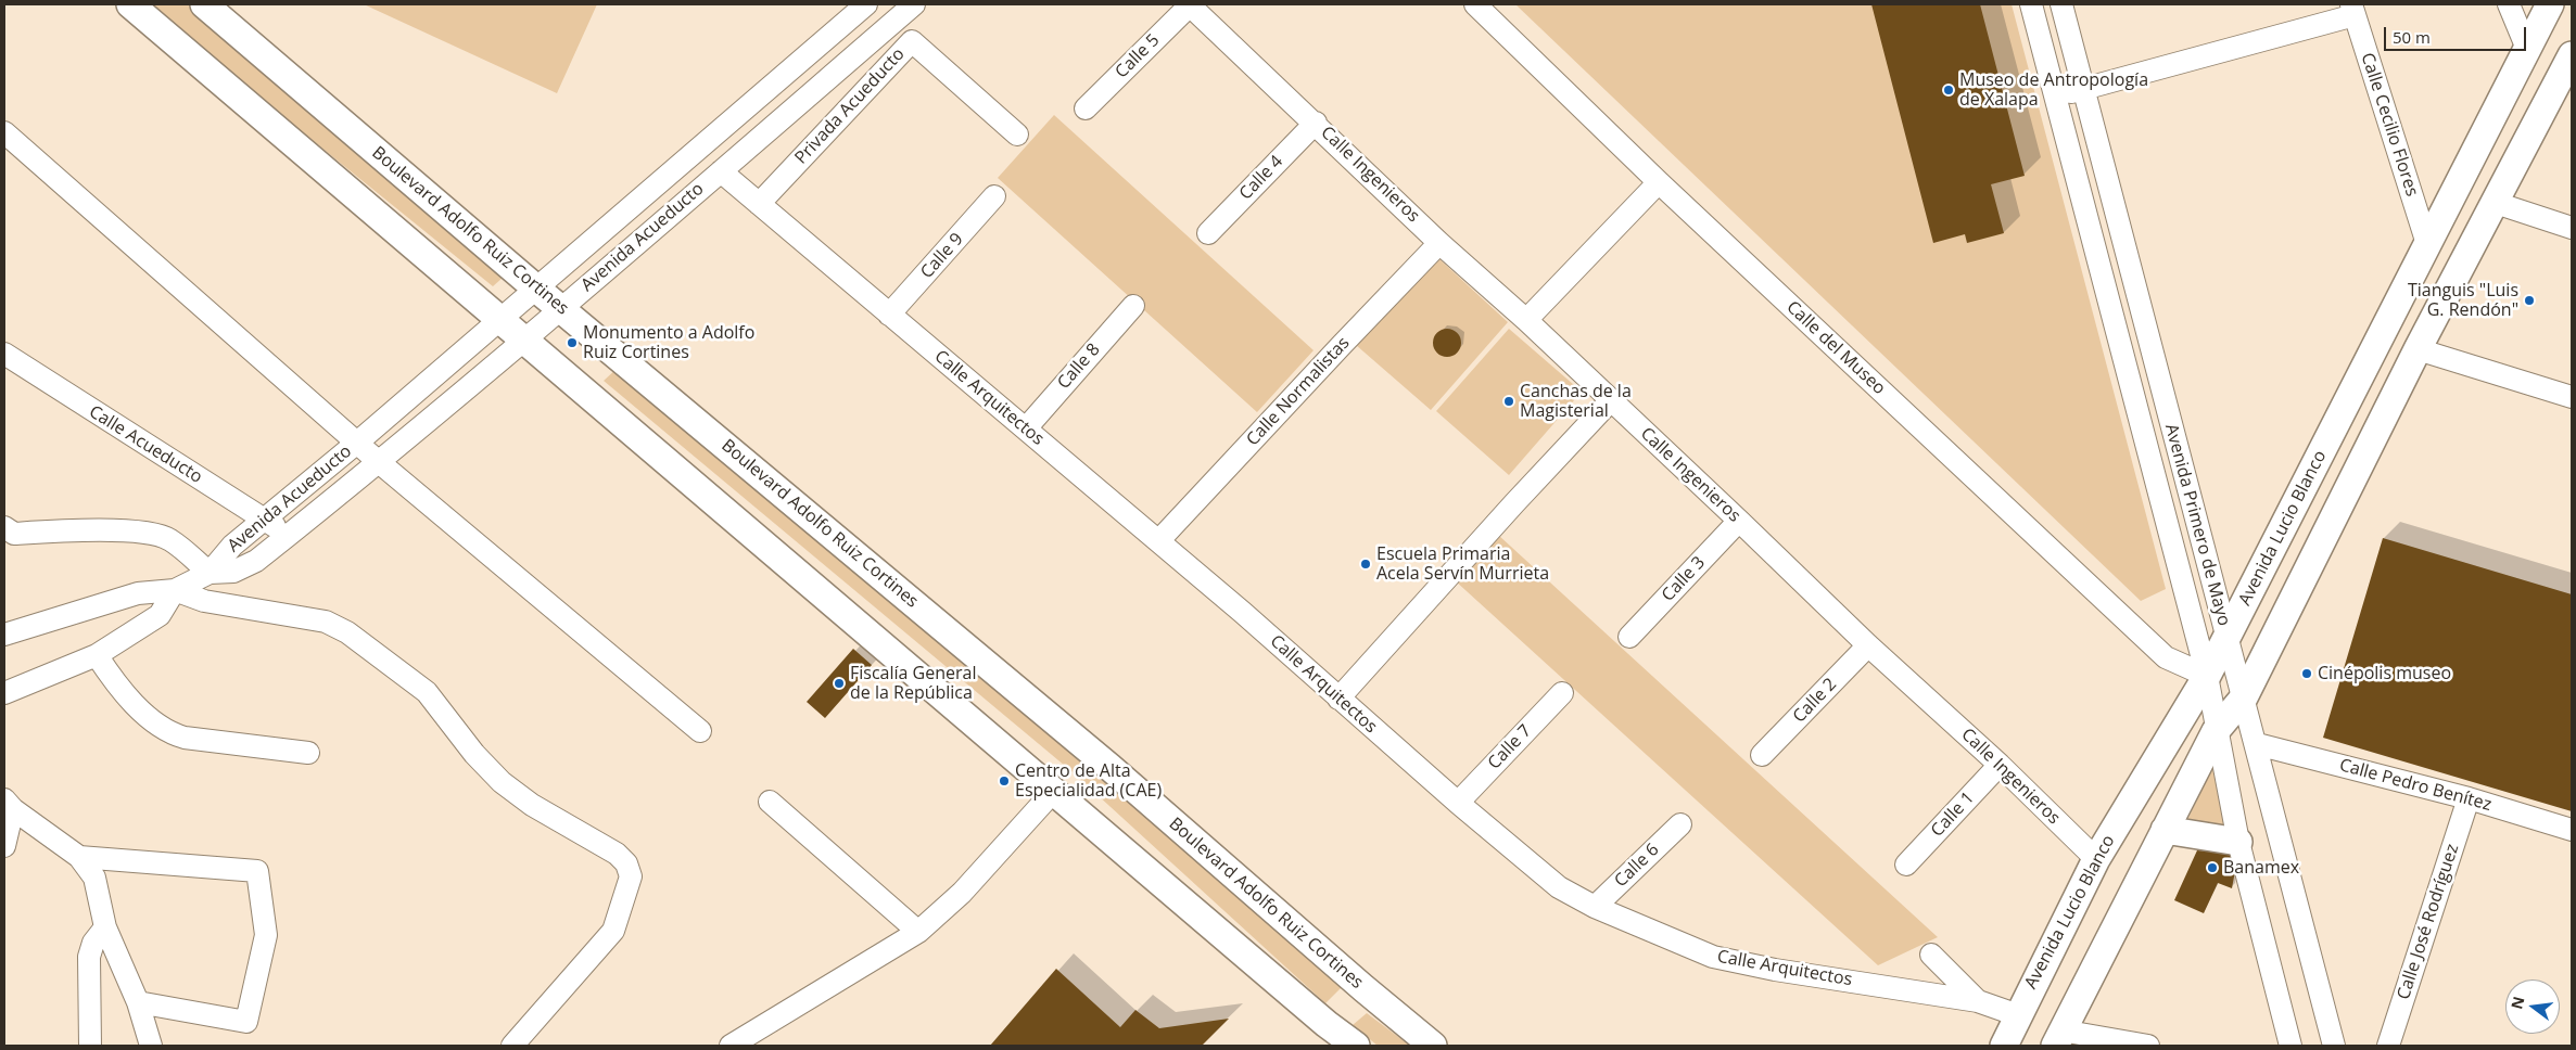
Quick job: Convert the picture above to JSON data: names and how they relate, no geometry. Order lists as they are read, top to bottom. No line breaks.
{"streets":{"main road":["Boulevard Adolfo Ruiz Cortines","Avenida Lucio Blanco"],"street":["Calle 5","Privada Acueducto","Calle Cecilio Flores","Calle Ingenieros","Calle 4","Avenida Acueducto","Calle 9","Calle del Museo","Calle 8","Calle Normalistas","Calle Arquitectos","Calle Acueducto","Avenida Primero de Mayo","Calle 3","Calle 2","Calle 7","Calle Pedro Benítez","Calle 1","Calle 6","Calle José Rodríguez"]},"crossings":[["Calle 5","Calle Ingenieros"],["Privada Acueducto","Calle Arquitectos"],["Calle Cecilio Flores","Avenida Lucio Blanco"],["Calle Ingenieros","Calle 4"],["Calle Ingenieros","Calle Normalistas"],["Calle Ingenieros","Avenida Lucio Blanco"],["Calle Ingenieros","Calle 3"],["Calle Ingenieros","Calle 2"],["Calle Ingenieros","Calle 1"],["Boulevard Adolfo Ruiz Cortines","Avenida Acueducto"],["Avenida Acueducto","Calle Arquitectos"],["Avenida Acueducto","Calle Acueducto"],["Calle 9","Calle Arquitectos"],["Calle del Museo","Avenida Primero de Mayo"],["Calle del Museo","Avenida Lucio Blanco"],["Calle 8","Calle Arquitectos"],["Calle Normalistas","Calle Arquitectos"],["Calle Arquitectos","Avenida Lucio Blanco"],["Calle Arquitectos","Calle 7"],["Calle Arquitectos","Calle 6"],["Avenida Primero de Mayo","Avenida Lucio Blanco"],["Avenida Primero de Mayo","Calle Pedro Benítez"],["Calle Pedro Benítez","Calle José Rodríguez"]],"places":["Museo de Antropología de Xalapa","Tianguis \"Luis G. Rendón\"","Monumento a Adolfo Ruiz Cortines","Canchas de la Magisterial","Escuela Primaria Acela Servín Murrieta","Cinépolis museo","Fiscalía General de la República","Centro de Alta Especialidad (CAE)","Banamex"],"scale_bar":"50 m","north":"left"}
